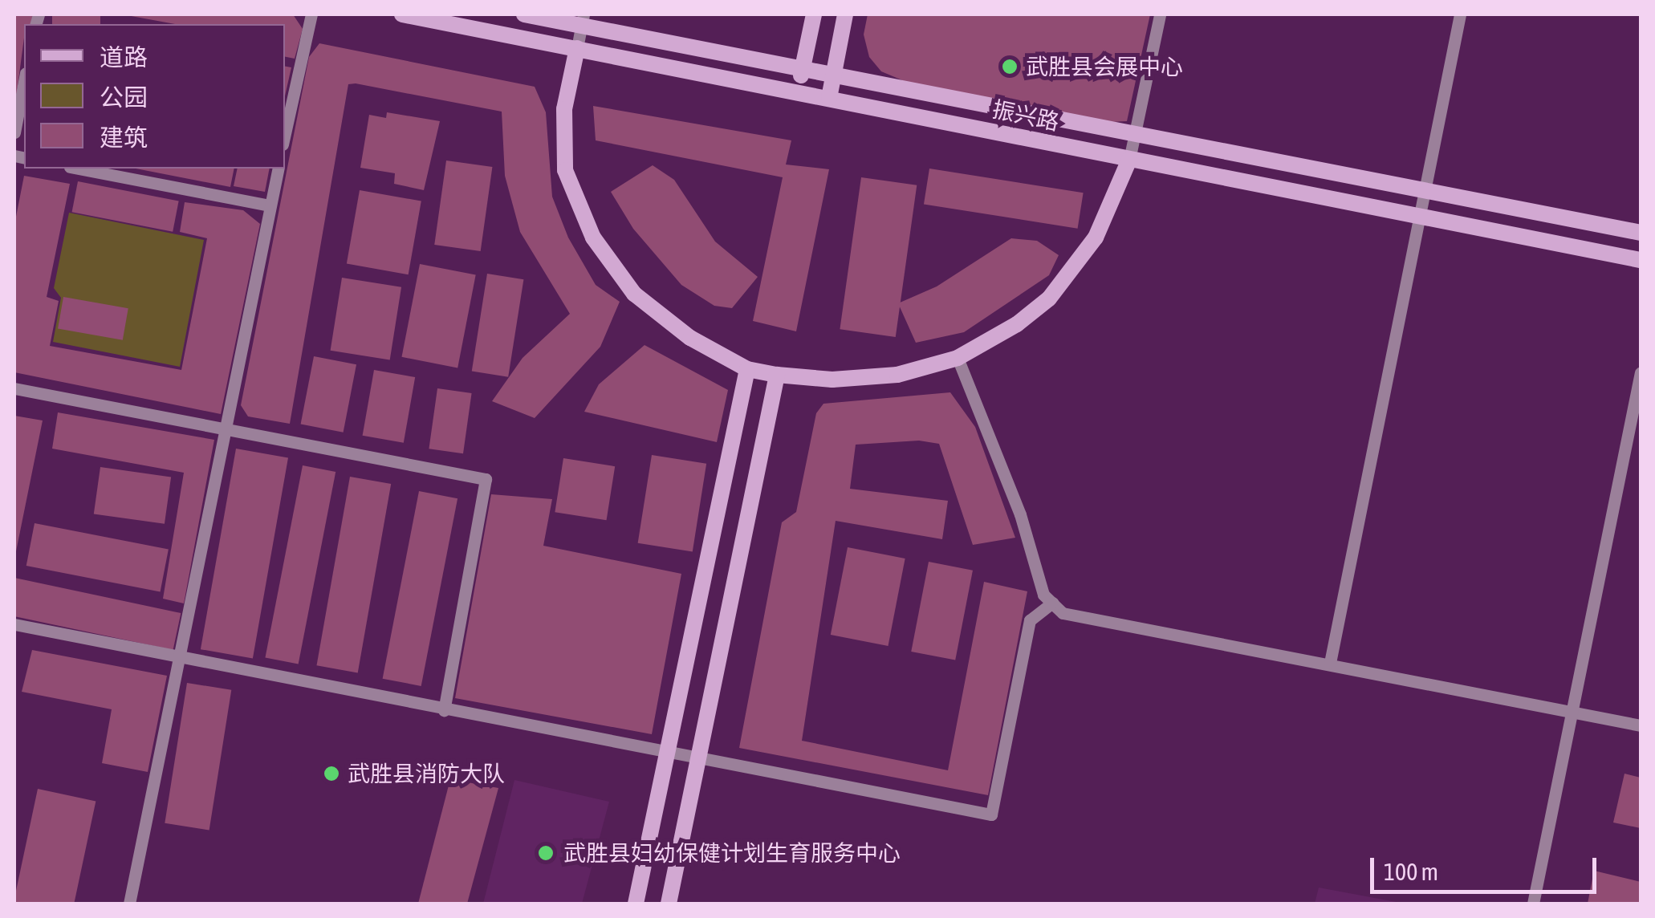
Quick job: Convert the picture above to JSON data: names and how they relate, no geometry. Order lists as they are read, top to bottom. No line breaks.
{"streets":{"main road":["振兴路"]},"places":["武胜县会展中心","武胜县消防大队","武胜县妇幼保健计划生育服务中心"],"legend":["道路","公园","建筑"],"scale_bar":"100 m"}
